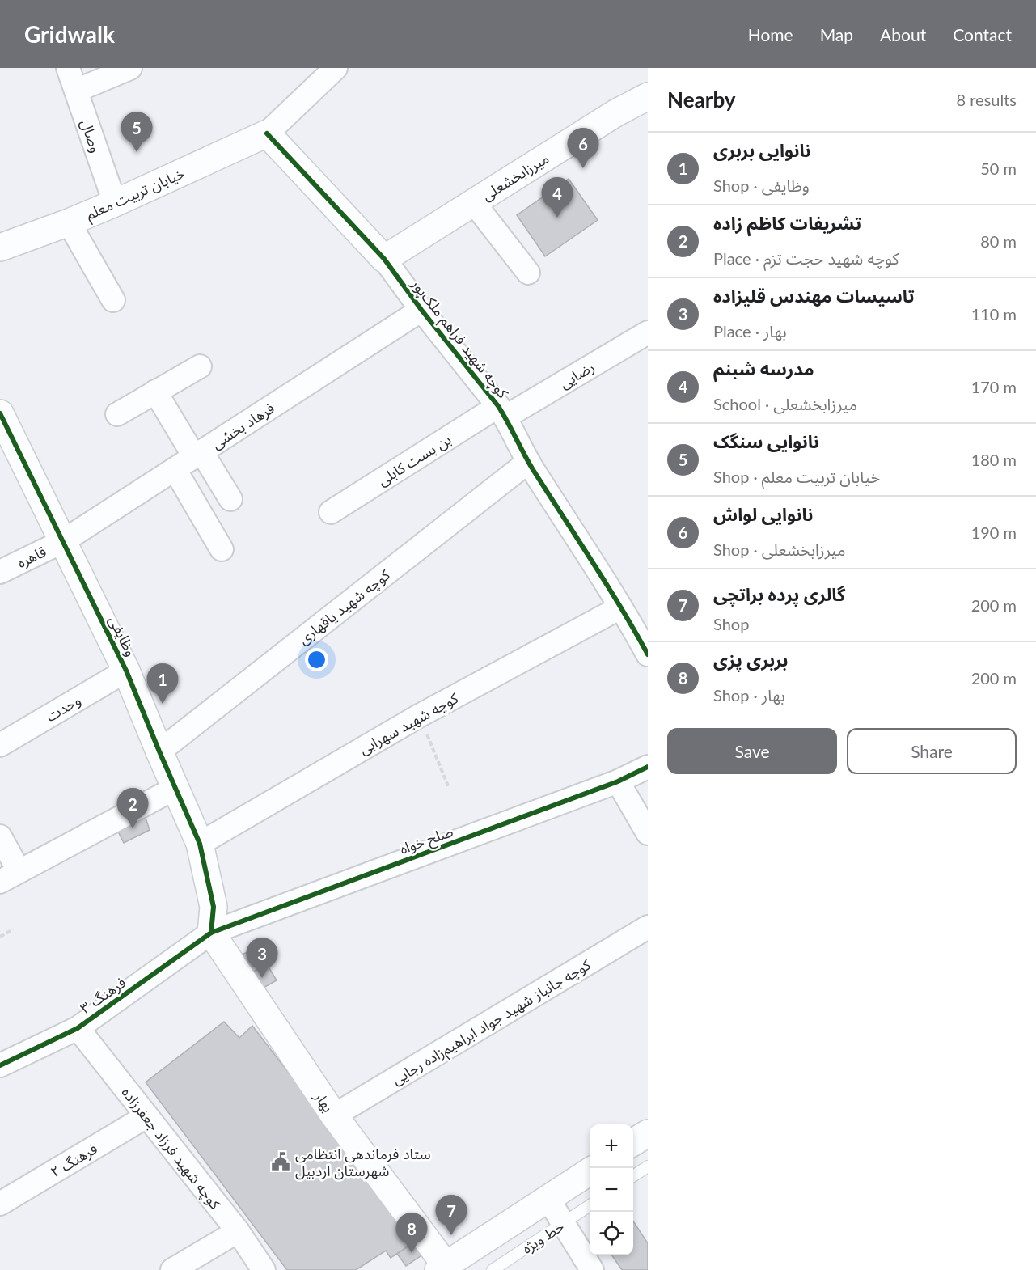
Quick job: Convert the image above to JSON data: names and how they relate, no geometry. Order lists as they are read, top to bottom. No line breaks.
{"streets":{"street":["وصال","میرزابخشعلی","خیابان تربیت معلم","کوچه شهید فراهم ملک‌پور","رضایی","فرهاد بخشی","بن بست کابلی","قاهره","کوچه شهید یاقهاری","وظایفی","وحدت","کوچه شهید سهرابی","صلح خواه","فرهنگ ۳","کوچه جانباز شهید جواد ابراهیم‌زاده رجایی","بهار","کوچه شهید فرزاد جعفرزاده","فرهنگ ۲"],"lane":["خط ویژه"]},"crossings":[["وصال","خیابان تربیت معلم"],["میرزابخشعلی","کوچه شهید فراهم ملک‌پور"],["خیابان تربیت معلم","کوچه شهید فراهم ملک‌پور"],["کوچه شهید فراهم ملک‌پور","رضایی"],["کوچه شهید فراهم ملک‌پور","فرهاد بخشی"],["کوچه شهید فراهم ملک‌پور","بن بست کابلی"],["کوچه شهید فراهم ملک‌پور","کوچه شهید یاقهاری"],["کوچه شهید فراهم ملک‌پور","کوچه شهید سهرابی"],["رضایی","بن بست کابلی"],["فرهاد بخشی","قاهره"],["فرهاد بخشی","وظایفی"],["قاهره","وظایفی"],["کوچه شهید یاقهاری","وظایفی"],["وظایفی","وحدت"],["وظایفی","کوچه شهید سهرابی"],["وظایفی","صلح خواه"],["وظایفی","فرهنگ ۳"],["وظایفی","بهار"],["صلح خواه","فرهنگ ۳"],["صلح خواه","بهار"],["فرهنگ ۳","بهار"],["فرهنگ ۳","کوچه شهید فرزاد جعفرزاده"],["کوچه جانباز شهید جواد ابراهیم‌زاده رجایی","بهار"],["کوچه شهید فرزاد جعفرزاده","فرهنگ ۲"]],"places":{"public building":["ستاد فرماندهی انتظامی شهرستان اردبیل"]},"page":{"header":"Gridwalk","nav":["Home","Map","About","Contact"],"heading":["Nearby","8 results"],"pins":["5","6","4","1","2","3","7","8"],"list":[{"mark":"1","name":"نانوایی بربری","note":"Shop · وظایفی","value":"50 m"},{"mark":"2","name":"تشریفات کاظم زاده","note":"Place · کوچه شهید حجت تزم","value":"80 m"},{"mark":"3","name":"تاسیسات مهندس قلیزاده","note":"Place · بهار","value":"110 m"},{"mark":"4","name":"مدرسه شبنم","note":"School · میرزابخشعلی","value":"170 m"},{"mark":"5","name":"نانوایی سنگک","note":"Shop · خیابان تربیت معلم","value":"180 m"},{"mark":"6","name":"نانوایی لواش","note":"Shop · میرزابخشعلی","value":"190 m"},{"mark":"7","name":"گالری پرده براتچی","note":"Shop","value":"200 m"},{"mark":"8","name":"بربری پزی","note":"Shop · بهار","value":"200 m"}],"buttons":["Save","Share"],"map_buttons":["+","−"]}}
